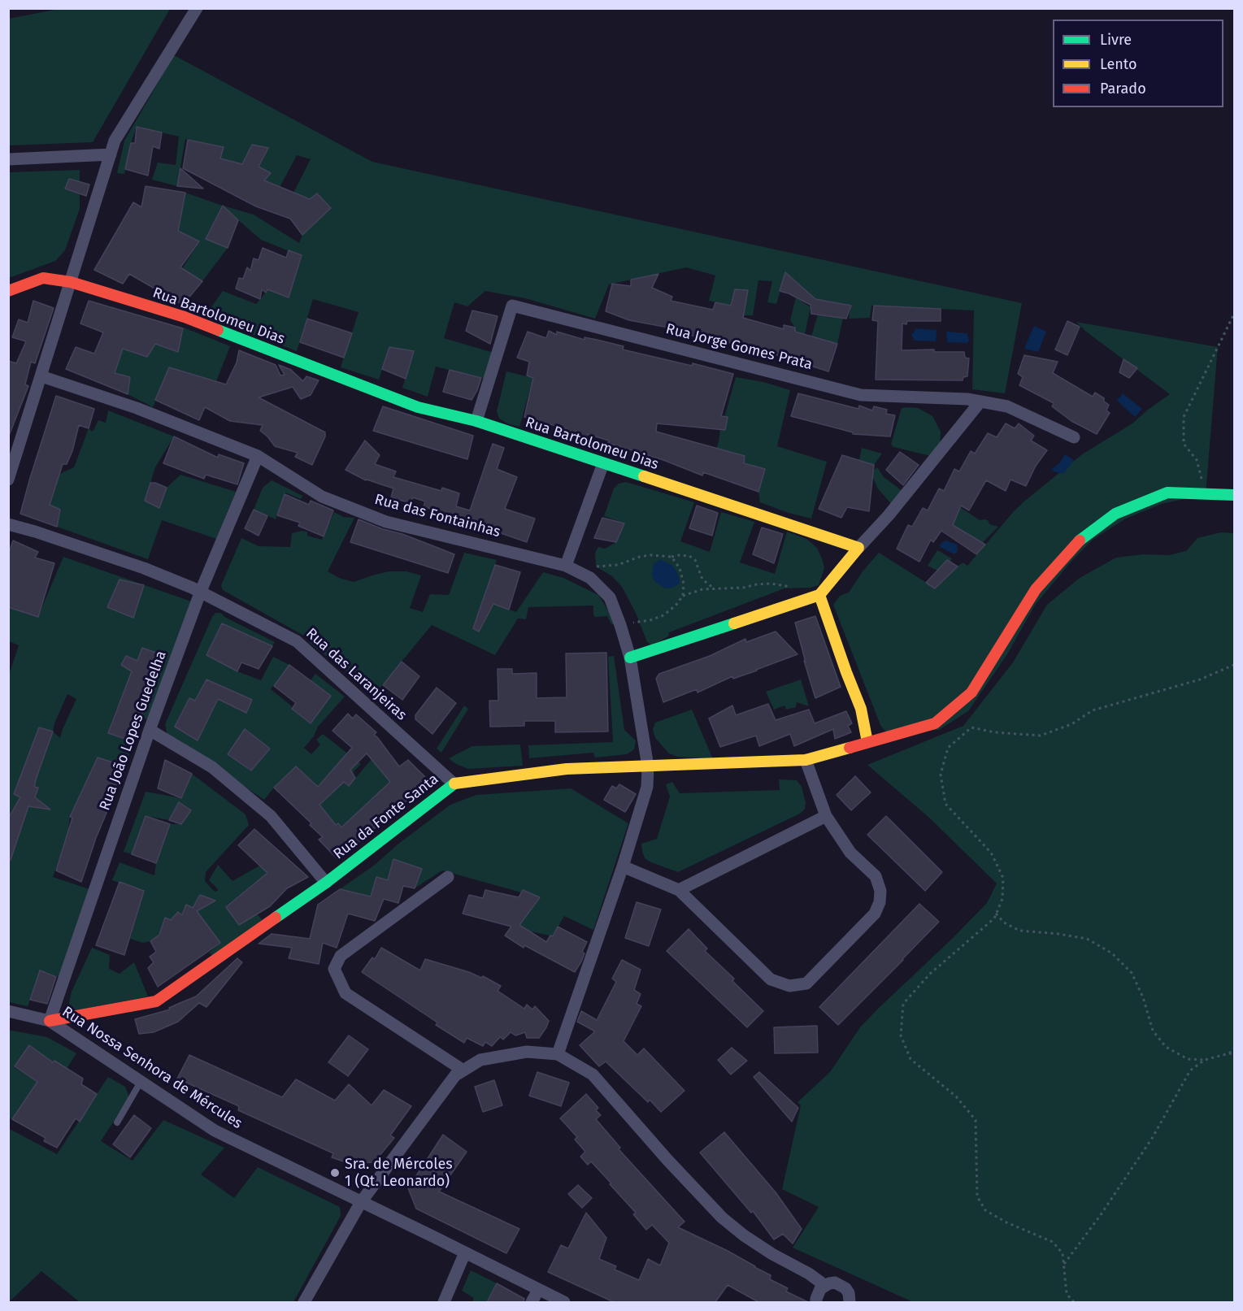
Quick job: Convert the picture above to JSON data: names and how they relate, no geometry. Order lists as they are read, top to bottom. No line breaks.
{"streets":{"street":["Rua Bartolomeu Dias","Rua Jorge Gomes Prata","Rua das Fontainhas","Rua das Laranjeiras","Rua João Lopes Guedelha","Rua da Fonte Santa","Rua Nossa Senhora de Mércules"]},"crossings":[["Rua Bartolomeu Dias","Rua Jorge Gomes Prata"],["Rua das Fontainhas","Rua João Lopes Guedelha"],["Rua das Fontainhas","Rua da Fonte Santa"],["Rua das Laranjeiras","Rua João Lopes Guedelha"],["Rua das Laranjeiras","Rua da Fonte Santa"],["Rua João Lopes Guedelha","Rua da Fonte Santa"],["Rua João Lopes Guedelha","Rua Nossa Senhora de Mércules"],["Rua da Fonte Santa","Rua Nossa Senhora de Mércules"]],"places":["Sra. de Mércoles 1 (Qt. Leonardo)"],"legend":["Livre","Lento","Parado"]}
